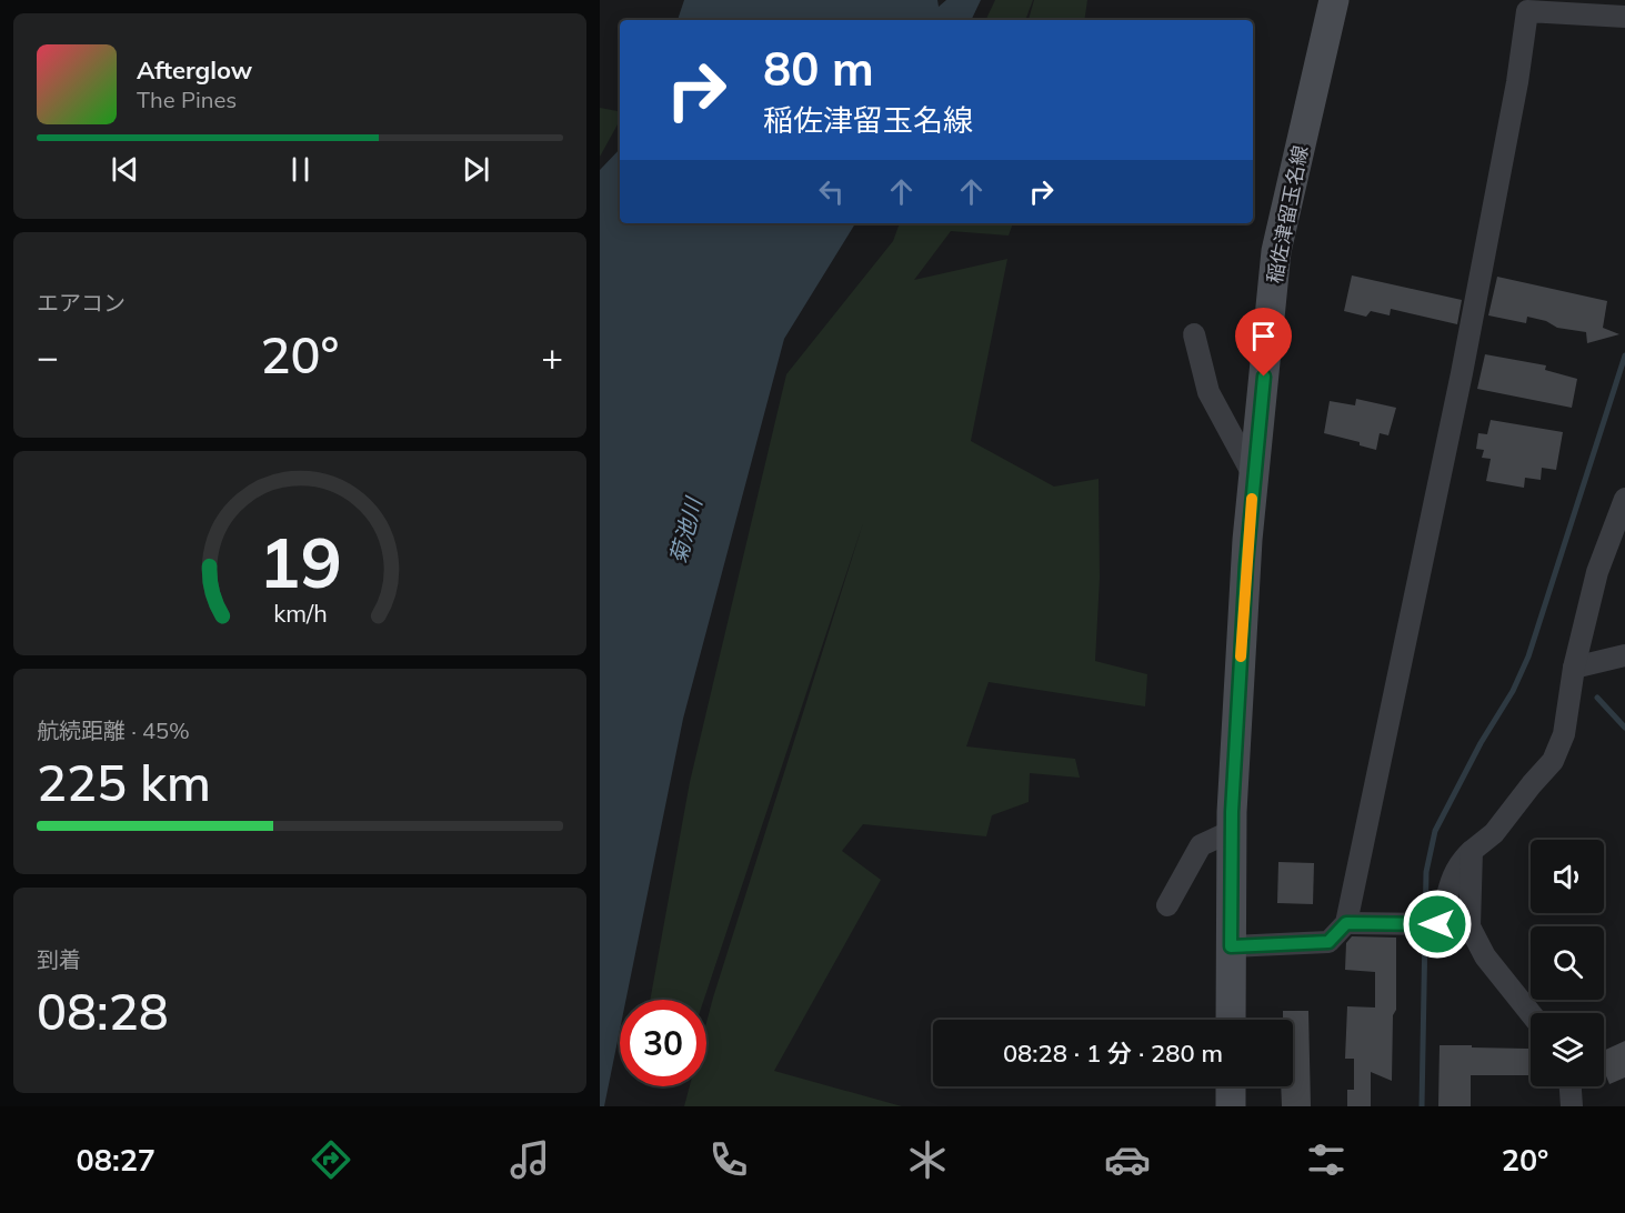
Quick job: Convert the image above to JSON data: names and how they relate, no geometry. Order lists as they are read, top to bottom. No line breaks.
{"streets":{"main road":["稲佐津留玉名線"]},"water":["菊池川"],"page":{"turn":["80 m","稲佐津留玉名線"],"song":["Afterglow","The Pines"],"tile":["エアコン",["航続距離 · 45%","225 km"],["到着","08:28"]],"heat":["−","20°","+"],"limit":"30","trip":"08:28 · 1 分 · 280 m","tabs":["08:27","20°"],"gauge":["19","km/h"]}}
